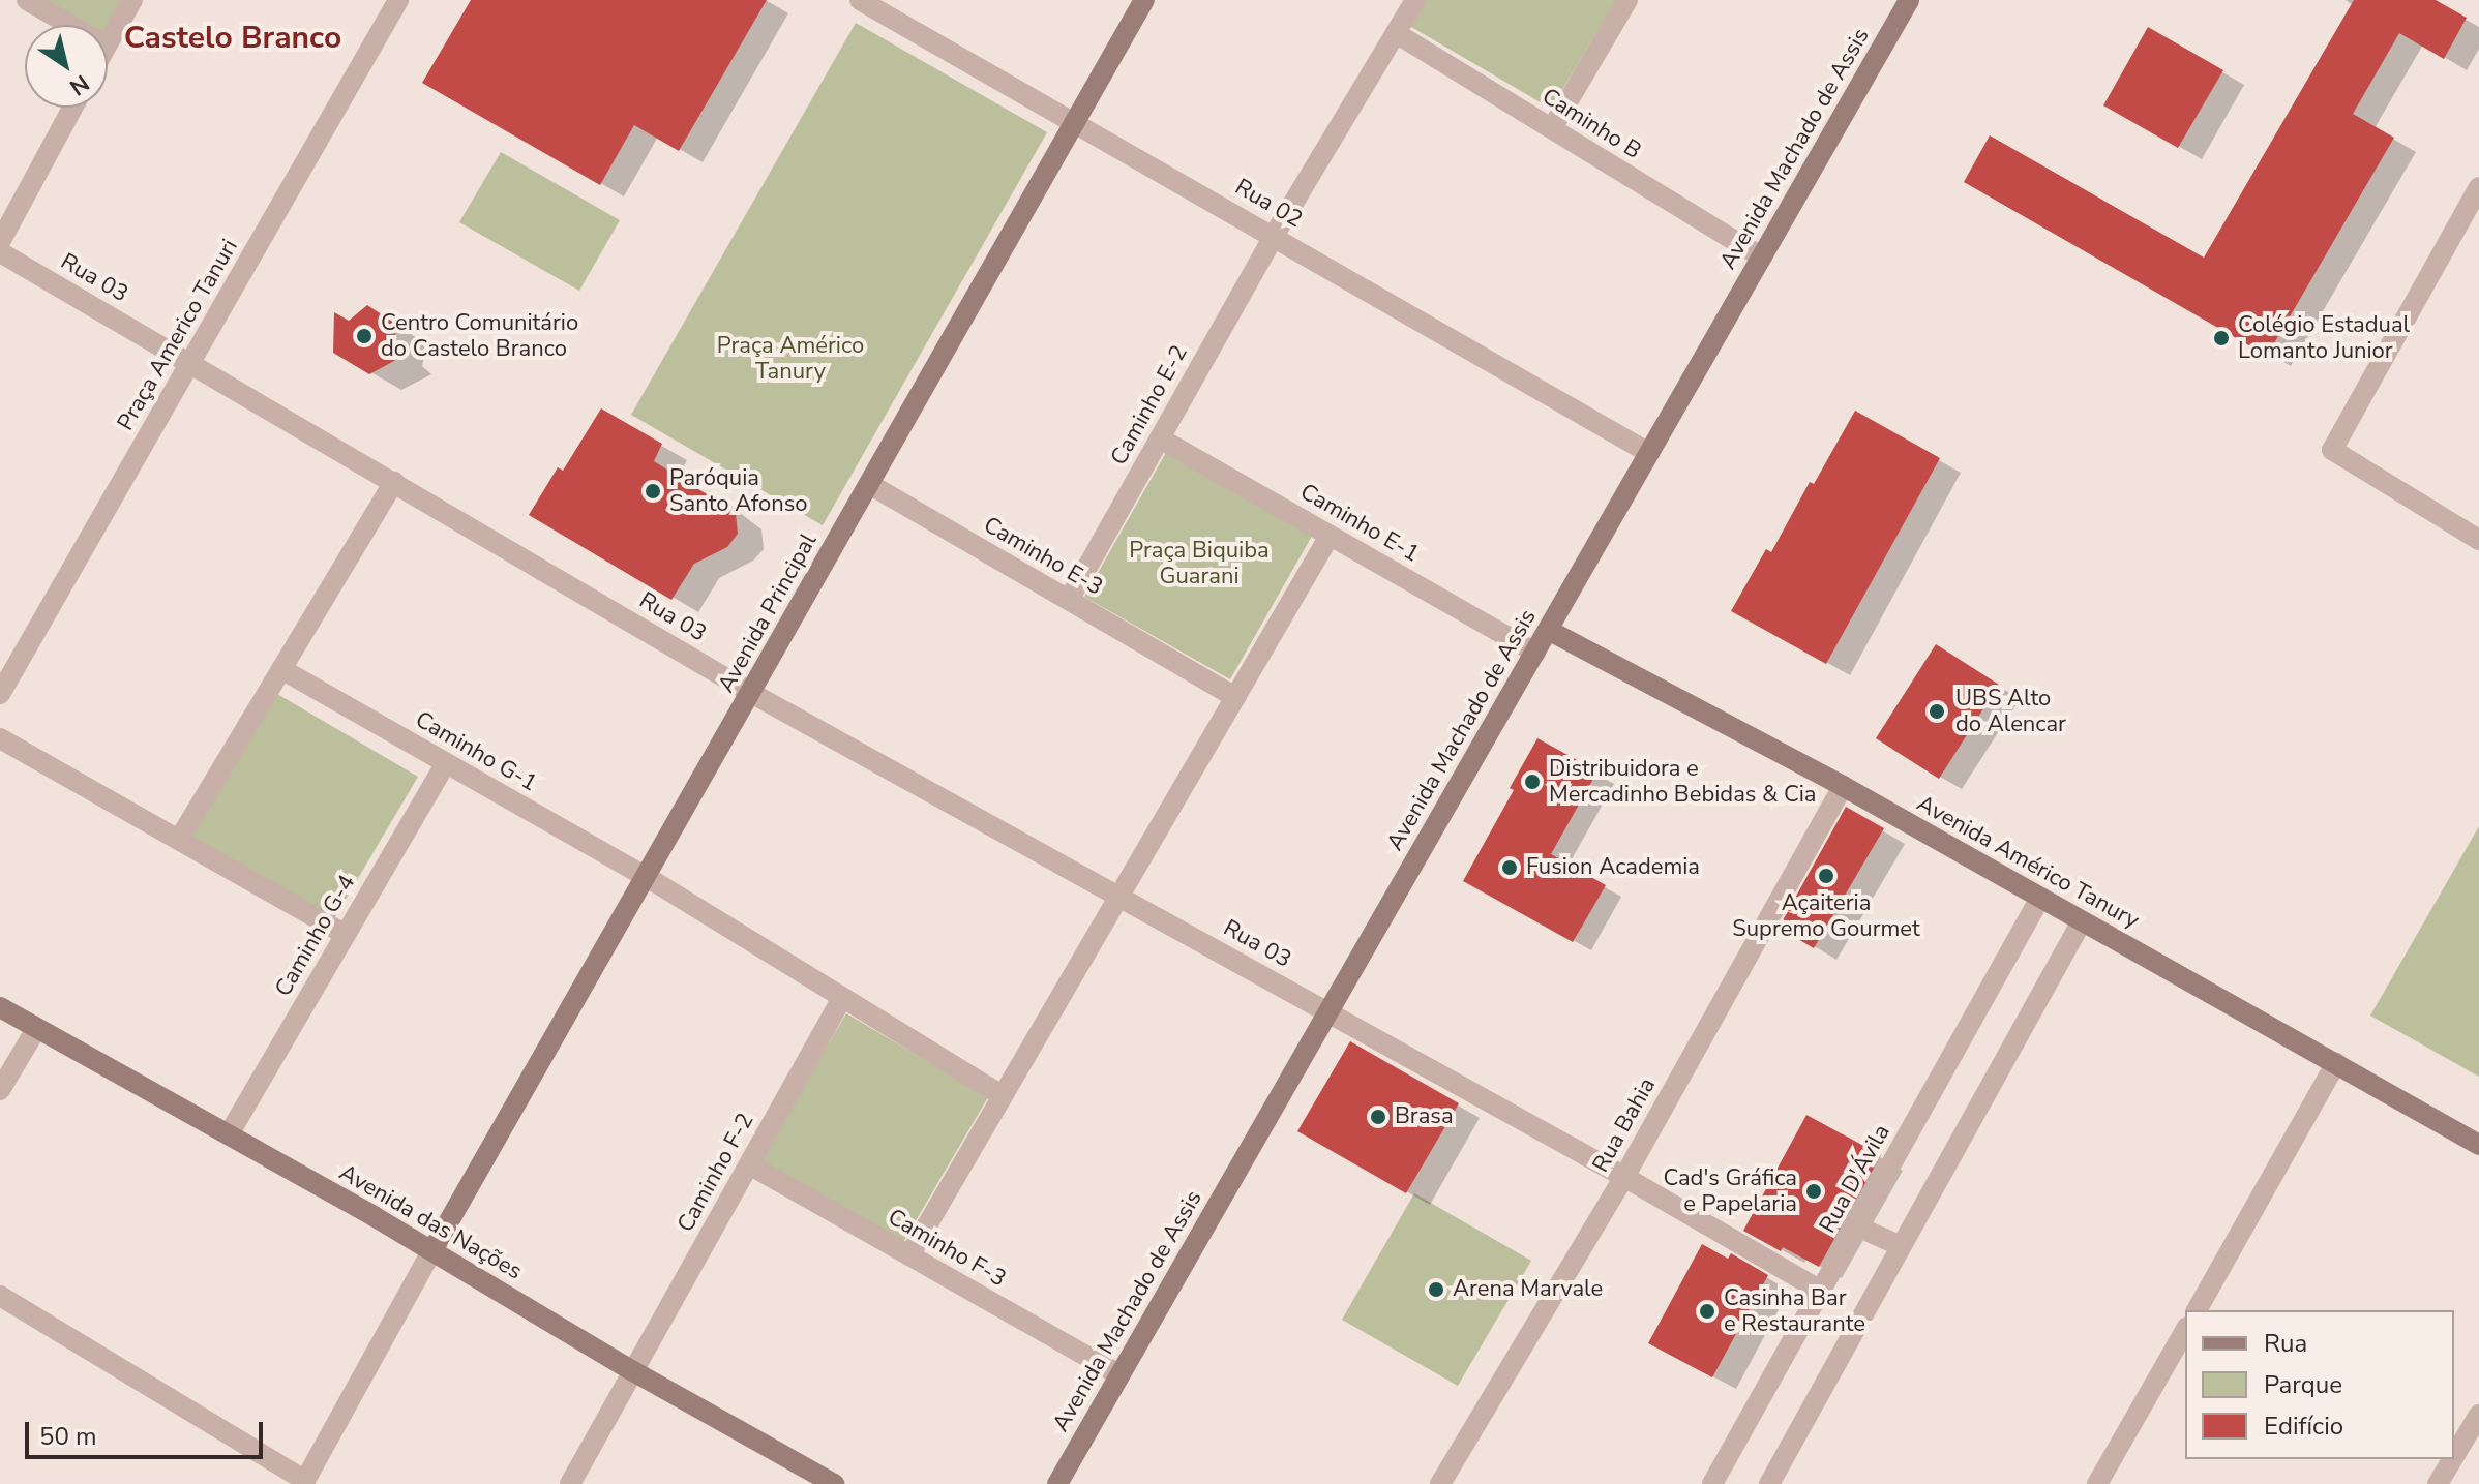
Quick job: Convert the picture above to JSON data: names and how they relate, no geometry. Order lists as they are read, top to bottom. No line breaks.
{"streets":{"street":["Caminho B","Avenida Machado de Assis","Rua 02","Rua 03","Praça Americo Tanuri","Caminho E-2","Caminho E-1","Caminho E-3","Avenida Principal","Caminho G-1","Avenida Américo Tanury","Caminho G-4","Rua Bahia","Caminho F-2","Rua D'Ávila","Avenida das Nações","Caminho F-3"]},"crossings":[["Caminho B","Avenida Machado de Assis"],["Caminho B","Caminho E-2"],["Avenida Machado de Assis","Rua 02"],["Avenida Machado de Assis","Rua 03"],["Avenida Machado de Assis","Caminho E-1"],["Avenida Machado de Assis","Avenida Américo Tanury"],["Avenida Machado de Assis","Caminho F-3"],["Rua 02","Caminho E-2"],["Rua 02","Avenida Principal"],["Rua 03","Praça Americo Tanuri"],["Rua 03","Avenida Principal"],["Rua 03","Rua Bahia"],["Rua 03","Rua D'Ávila"],["Caminho E-2","Caminho E-1"],["Caminho E-2","Caminho E-3"],["Caminho E-3","Avenida Principal"],["Avenida Principal","Caminho G-1"],["Avenida Principal","Avenida das Nações"],["Caminho G-1","Caminho G-4"],["Caminho G-1","Caminho F-2"],["Avenida Américo Tanury","Rua Bahia"],["Avenida Américo Tanury","Rua D'Ávila"],["Caminho G-4","Avenida das Nações"],["Caminho F-2","Avenida das Nações"],["Caminho F-2","Caminho F-3"]],"districts":["Castelo Branco"],"parks":["Praça Américo Tanury","Praça Biquiba Guarani"],"places":["Centro Comunitário do Castelo Branco","Colégio Estadual Lomanto Junior","Paróquia Santo Afonso","UBS Alto do Alencar","Distribuidora e Mercadinho Bebidas & Cia","Fusion Academia","Açaiteria Supremo Gourmet","Brasa","Cad's Gráfica e Papelaria","Arena Marvale","Casinha Bar e Restaurante"],"legend":["Rua","Parque","Edifício"],"scale_bar":"50 m","north":"bottom right"}
